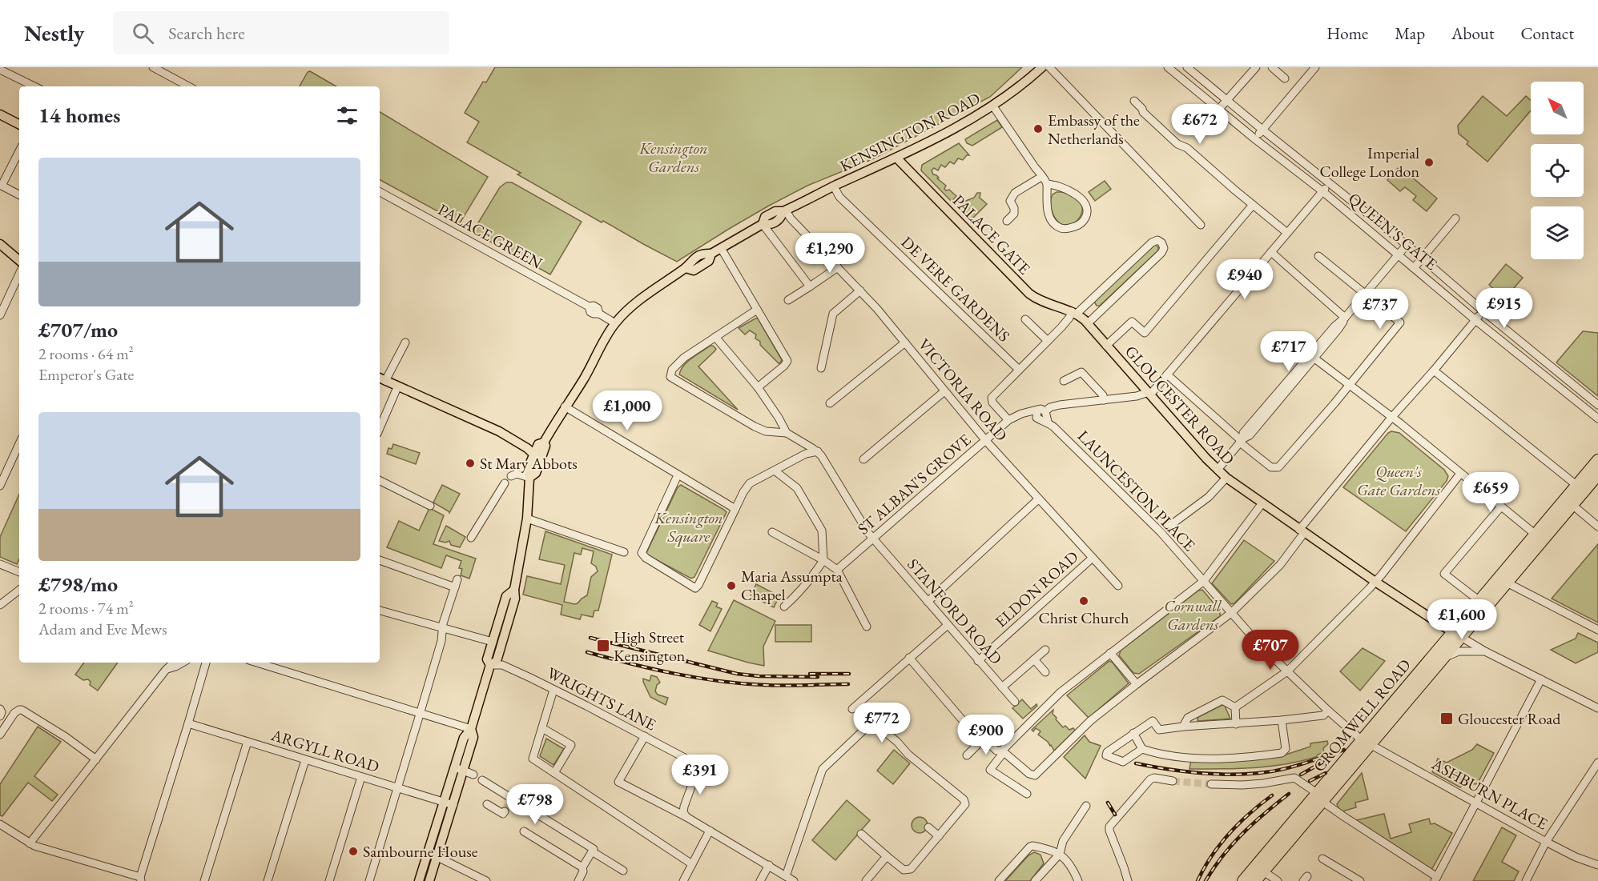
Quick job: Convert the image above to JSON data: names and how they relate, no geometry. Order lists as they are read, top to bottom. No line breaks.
{"streets":{"highway":["CROMWELL ROAD"],"main road":["KENSINGTON ROAD","PALACE GATE","GLOUCESTER ROAD"],"street":["QUEEN'S GATE","PALACE GREEN","DE VERE GARDENS","VICTORIA ROAD","ST ALBAN'S GROVE","LAUNCESTON PLACE","ELDON ROAD","STANFORD ROAD","WRIGHTS LANE","ARGYLL ROAD","ASHBURN PLACE"]},"crossings":[["KENSINGTON ROAD","PALACE GATE"],["KENSINGTON ROAD","PALACE GREEN"],["KENSINGTON ROAD","DE VERE GARDENS"],["KENSINGTON ROAD","VICTORIA ROAD"],["PALACE GATE","GLOUCESTER ROAD"],["VICTORIA ROAD","ST ALBAN'S GROVE"],["VICTORIA ROAD","ELDON ROAD"],["GLOUCESTER ROAD","CROMWELL ROAD"],["ST ALBAN'S GROVE","STANFORD ROAD"],["ELDON ROAD","STANFORD ROAD"],["CROMWELL ROAD","ASHBURN PLACE"]],"parks":["Kensington Gardens","Queen's Gate Gardens","Kensington Square","Cornwall Gardens"],"places":{"other":["Embassy of the Netherlands","Imperial College London","St Mary Abbots","Maria Assumpta Chapel","Christ Church","Sambourne House"],"transit":["High Street Kensington","Gloucester Road"]},"north":"top left","page":{"header":"Nestly","search":"Search here","nav":["Home","Map","About","Contact"],"heading":"14 homes","price":["£672","£1,290","£940","£915","£737","£717","£1,000","£659","£1,600","£707","£772","£900","£391","£798"],"list":[{"name":"£707/mo","note":"2 rooms · 64 m² · Emperor's Gate"},{"name":"£798/mo","note":"2 rooms · 74 m² · Adam and Eve Mews"}]}}
